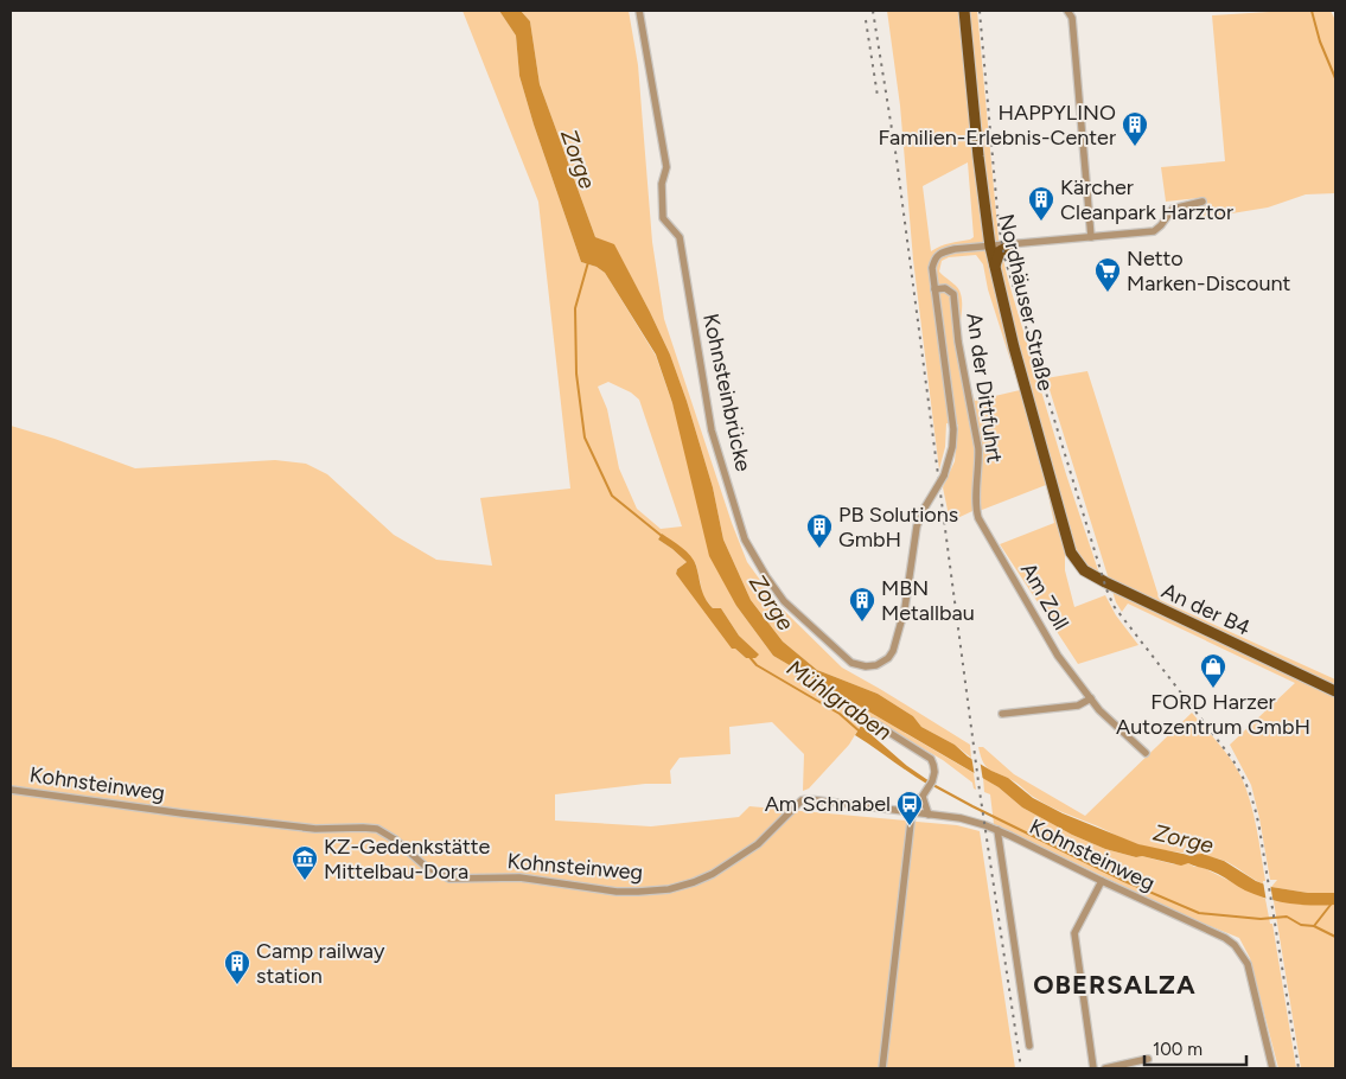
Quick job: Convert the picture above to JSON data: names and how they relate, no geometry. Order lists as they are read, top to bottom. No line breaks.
{"streets":{"main road":["Nordhäuser Straße","An der B4"],"street":["An der Dittfuhrt","Kohnsteinbrücke","Am Zoll","Kohnsteinweg"]},"crossings":[["Nordhäuser Straße","Kohnsteinbrücke"],["Nordhäuser Straße","An der B4"],["An der Dittfuhrt","Kohnsteinbrücke"],["An der Dittfuhrt","Am Zoll"]],"districts":["OBERSALZA"],"water":["Zorge","Mühlgraben"],"places":{"building":["HAPPYLINO Familien-Erlebnis-Center","Kärcher Cleanpark Harztor","PB Solutions GmbH","MBN Metallbau","Camp railway station"],"supermarket":["Netto Marken-Discount"],"shop":["FORD Harzer Autozentrum GmbH"],"bus stop":["Am Schnabel"],"museum":["KZ-Gedenkstätte Mittelbau-Dora"]},"scale_bar":"100 m"}
